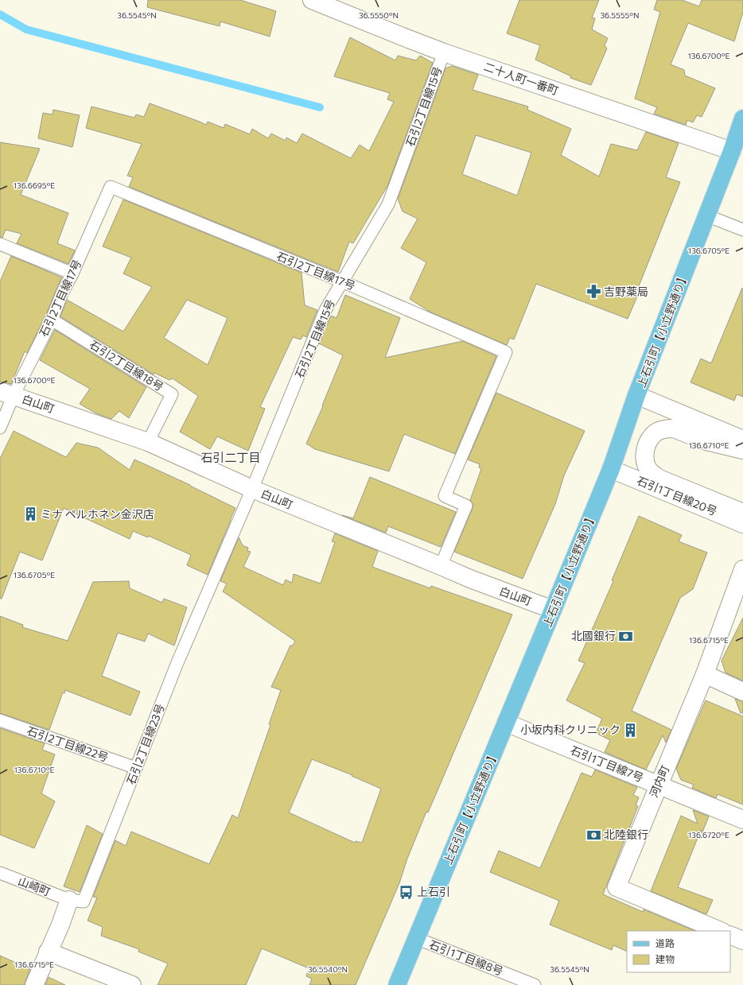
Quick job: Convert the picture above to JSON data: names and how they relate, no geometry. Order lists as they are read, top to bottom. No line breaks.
{"streets":{"main road":["上石引町【小立野通り】"],"street":["二十人町一番町","白山町","石引1丁目線20号","石引1丁目線7号","河内町"],"lane":["石引2丁目線15号","石引2丁目線17号","石引2丁目線18号","石引2丁目線22号","石引2丁目線23号","山崎町","石引1丁目線8号"]},"crossings":[["二十人町一番町","石引2丁目線15号"],["二十人町一番町","上石引町【小立野通り】"],["石引2丁目線15号","石引2丁目線17号"],["石引2丁目線15号","白山町"],["石引2丁目線15号","石引2丁目線23号"],["石引2丁目線17号","石引2丁目線18号"],["石引2丁目線17号","白山町"],["上石引町【小立野通り】","白山町"],["上石引町【小立野通り】","石引1丁目線20号"],["上石引町【小立野通り】","石引1丁目線7号"],["上石引町【小立野通り】","石引1丁目線8号"],["石引2丁目線18号","白山町"],["白山町","石引2丁目線23号"],["石引2丁目線22号","石引2丁目線23号"],["石引2丁目線23号","山崎町"],["石引1丁目線7号","河内町"]],"districts":["石引二丁目"],"places":{"pharmacy":["吉野薬局"],"building":["ミナ ペルホネン金沢店","小坂内科クリニック"],"bank":["北國銀行","北陸銀行"],"bus stop":["上石引"]},"legend":["道路","建物"],"coordinates":["36.5545°N","36.5550°N","36.5555°N","136.6700°E","136.6695°E","136.6705°E","136.6710°E","136.6715°E","136.6720°E","36.5540°N"]}
